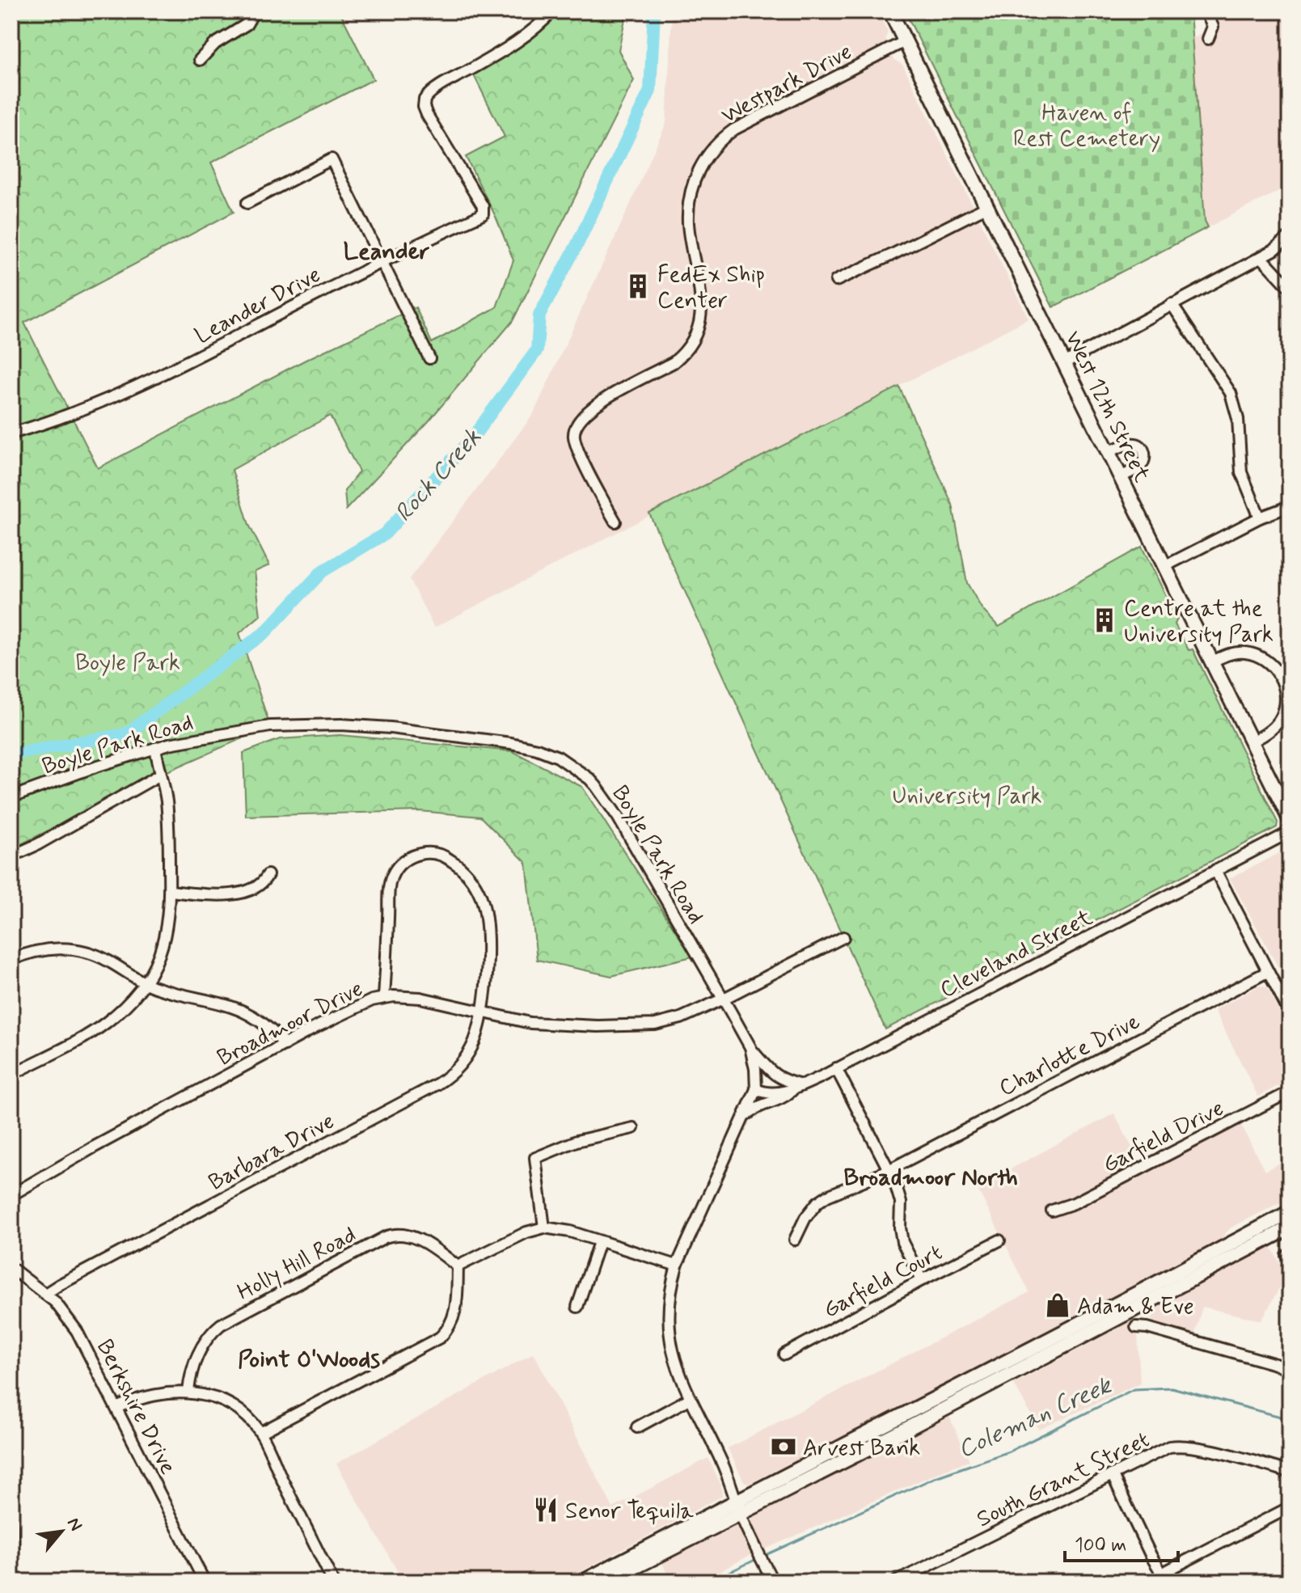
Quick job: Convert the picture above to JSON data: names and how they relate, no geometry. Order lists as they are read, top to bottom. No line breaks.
{"streets":{"main road":["West 12th Street"],"street":["Westpark Drive","Leander Drive","Boyle Park Road","Cleveland Street","Broadmoor Drive","Charlotte Drive","Garfield Drive","Barbara Drive","Holly Hill Road","Garfield Court","Berkshire Drive","South Grant Street"]},"crossings":[["Westpark Drive","West 12th Street"],["Boyle Park Road","Cleveland Street"],["Boyle Park Road","Broadmoor Drive"],["Broadmoor Drive","Barbara Drive"],["Barbara Drive","Berkshire Drive"]],"districts":["Leander","Broadmoor North","Point O'Woods"],"water":["Rock Creek","Coleman Creek"],"parks":["Haven of Rest Cemetery","Boyle Park","University Park"],"places":{"building":["FedEx Ship Center","Centre at the University Park"],"shop":["Adam & Eve"],"bank":["Arvest Bank"],"restaurant":["Senor Tequila"]},"scale_bar":"100 m","north":"top right"}
